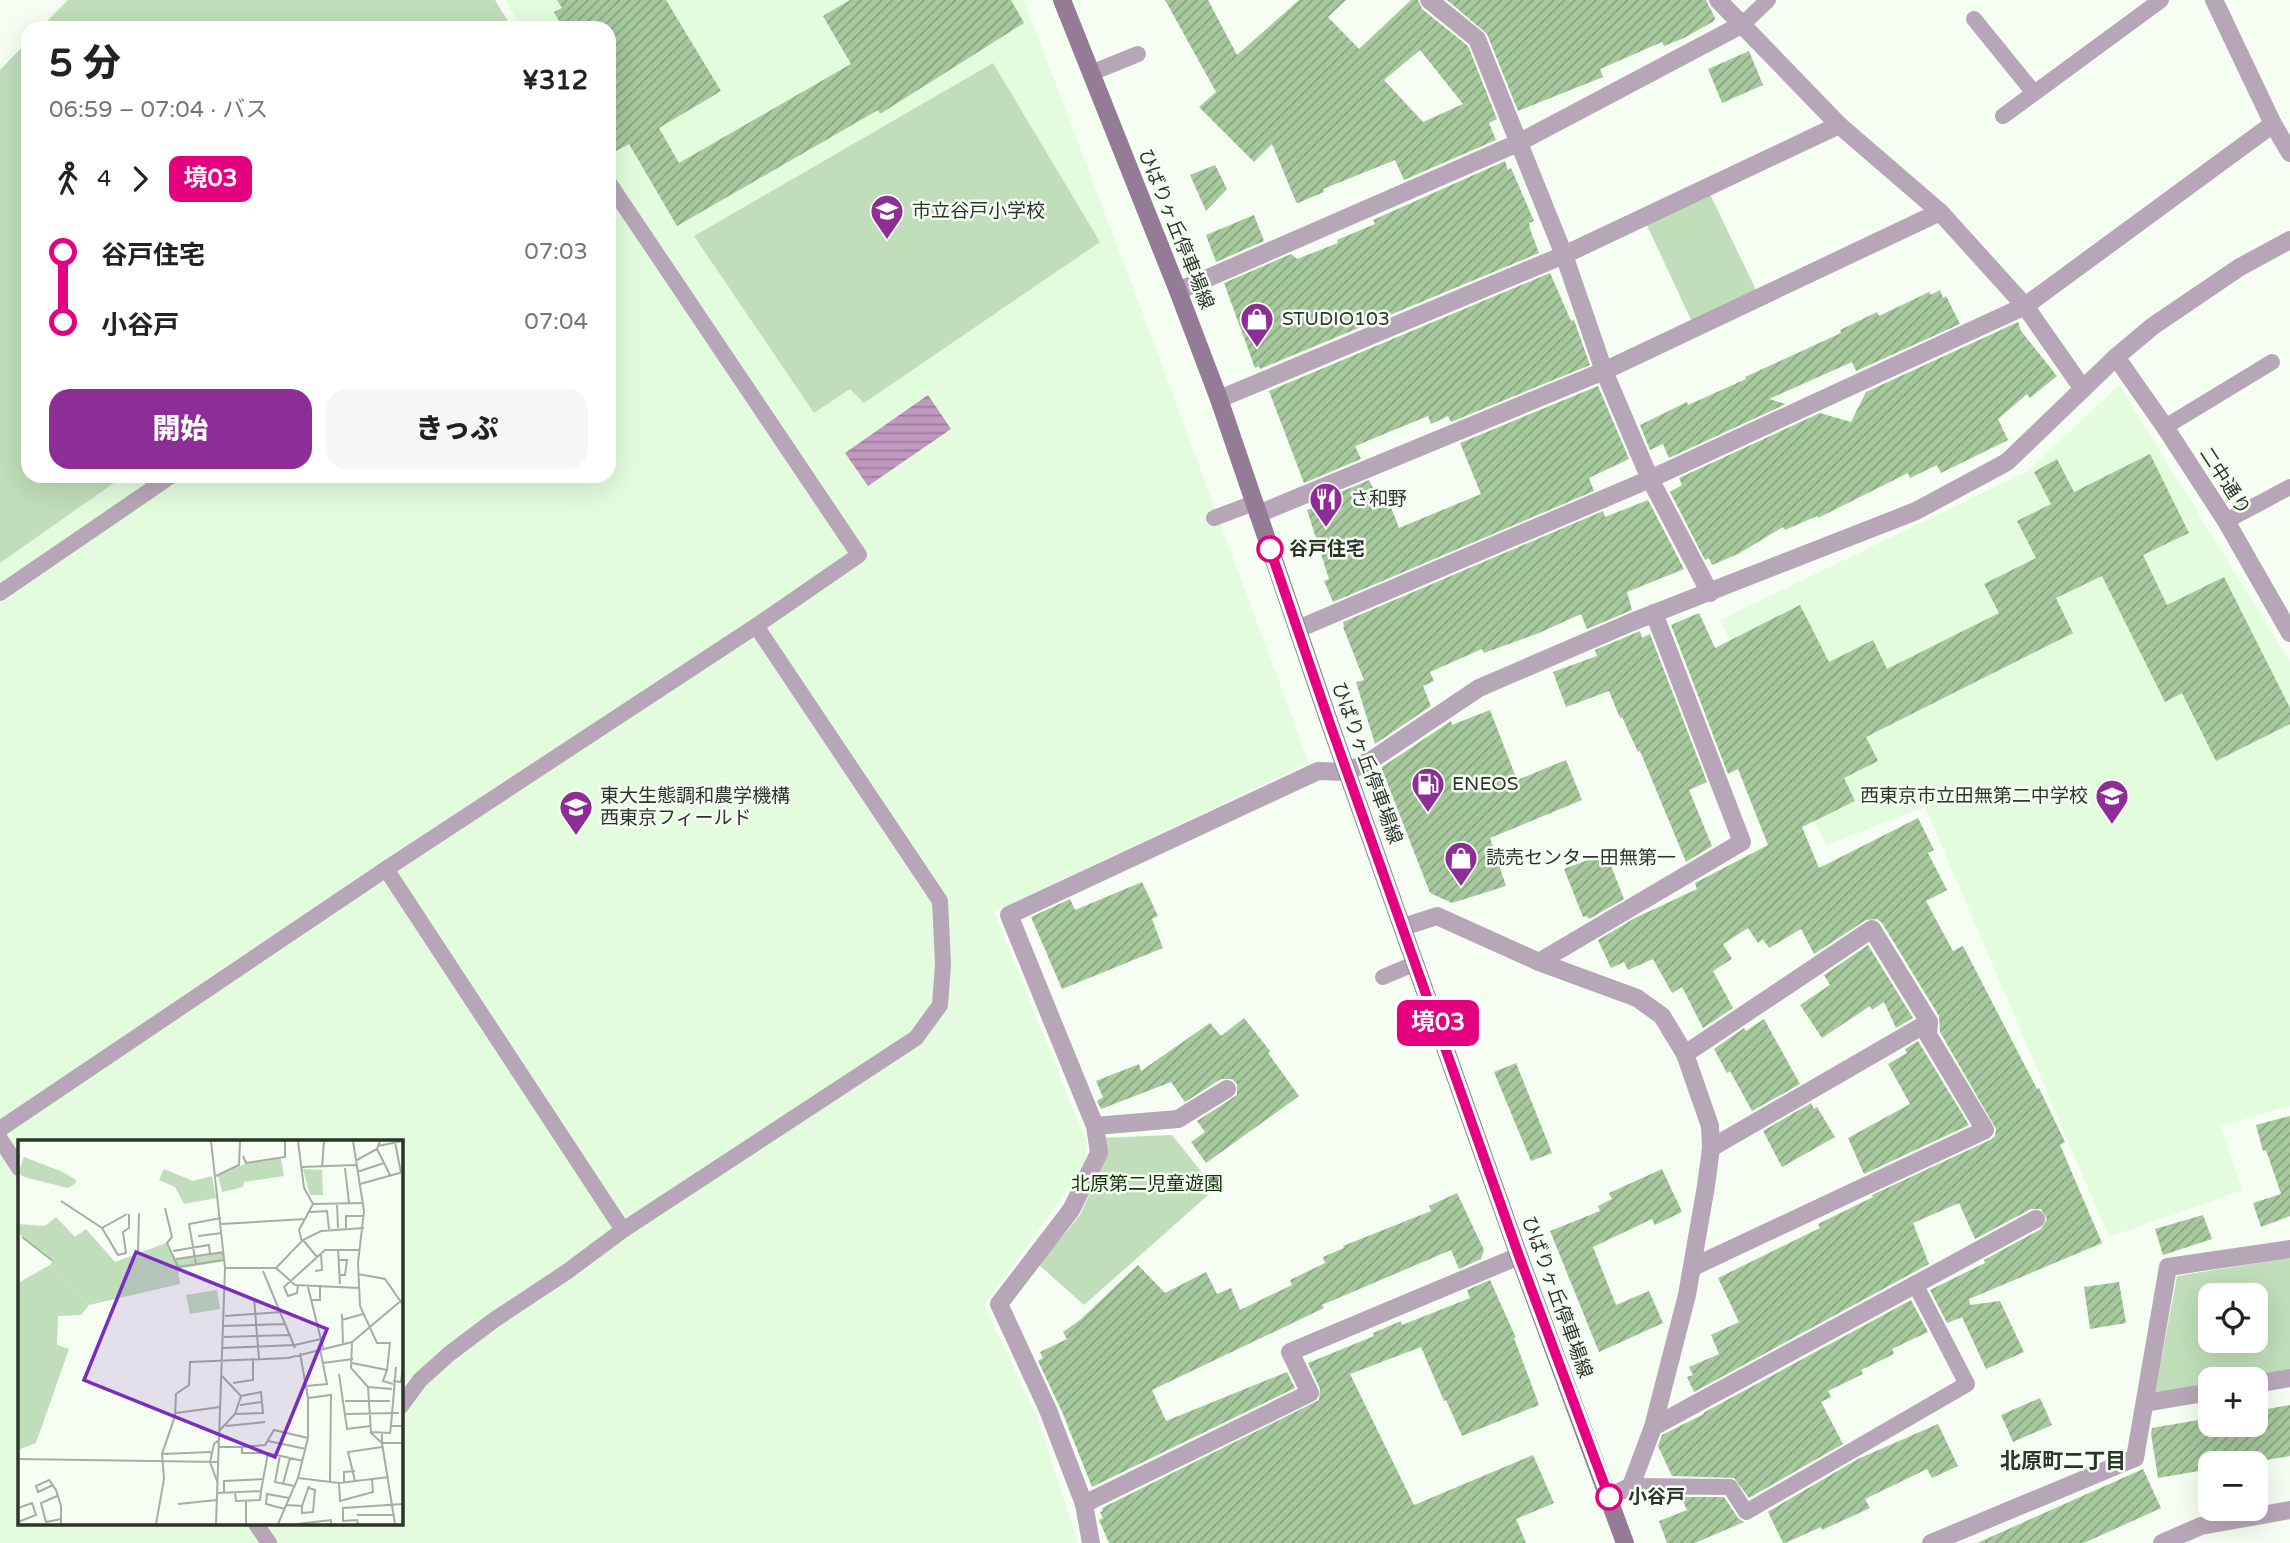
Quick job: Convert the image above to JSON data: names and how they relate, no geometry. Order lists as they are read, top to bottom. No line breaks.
{"streets":{"main road":["ひばりヶ丘停車場線"],"street":["二中通り"]},"districts":["北原町二丁目"],"parks":["北原第二児童遊園"],"places":{"school or university":["市立谷戸小学校","西東京市立田無第二中学校","東大生態調和農学機構 西東京フィールド"],"shop":["STUDIO103","読売センター田無第一"],"restaurant":["さ和野"],"other":["谷戸住宅","小谷戸"],"fuel station":["ENEOS"]},"lines":["bus line 境03"],"page":{"on_map":"境03","heading":["5 分","06:59 – 07:04 · バス","¥312"],"legs":["4","境03"],"list":[{"name":"谷戸住宅","value":"07:03"},{"name":"小谷戸","value":"07:04"}],"buttons":["開始","きっぷ"],"map_buttons":["+","−"]}}
